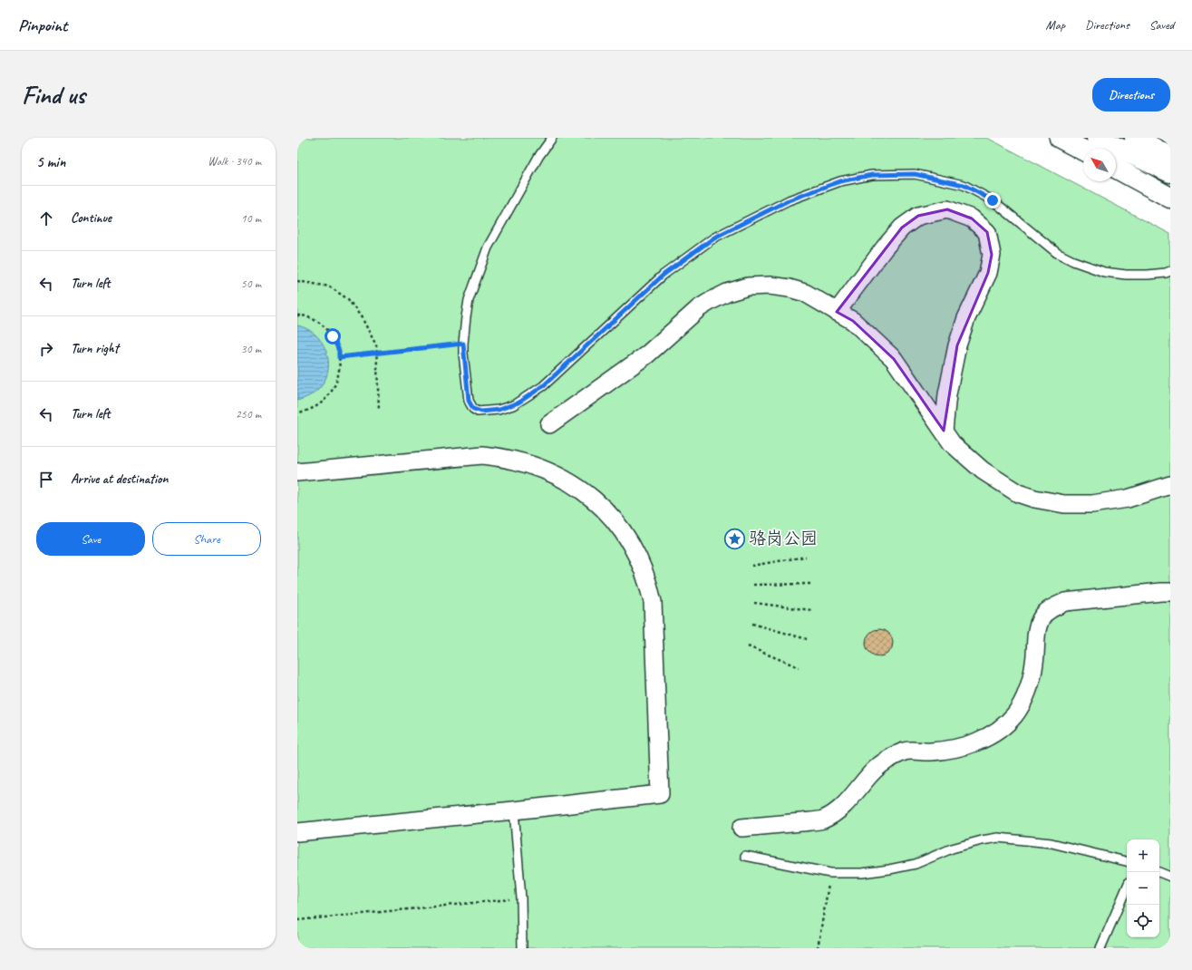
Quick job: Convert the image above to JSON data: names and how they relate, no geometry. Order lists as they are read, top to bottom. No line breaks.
{"places":{"place":["骆岗公园"]},"north":"top left","page":{"header":"Pinpoint","nav":["Map","Directions","Saved"],"buttons":["Directions",["Save","Share"]],"title":"Find us","heading":["5 min","Walk · 340 m"],"list":[["Continue","10 m"],["Turn left","50 m"],["Turn right","30 m"],["Turn left","250 m"],"Arrive at destination"],"map_buttons":["+","−"]}}
